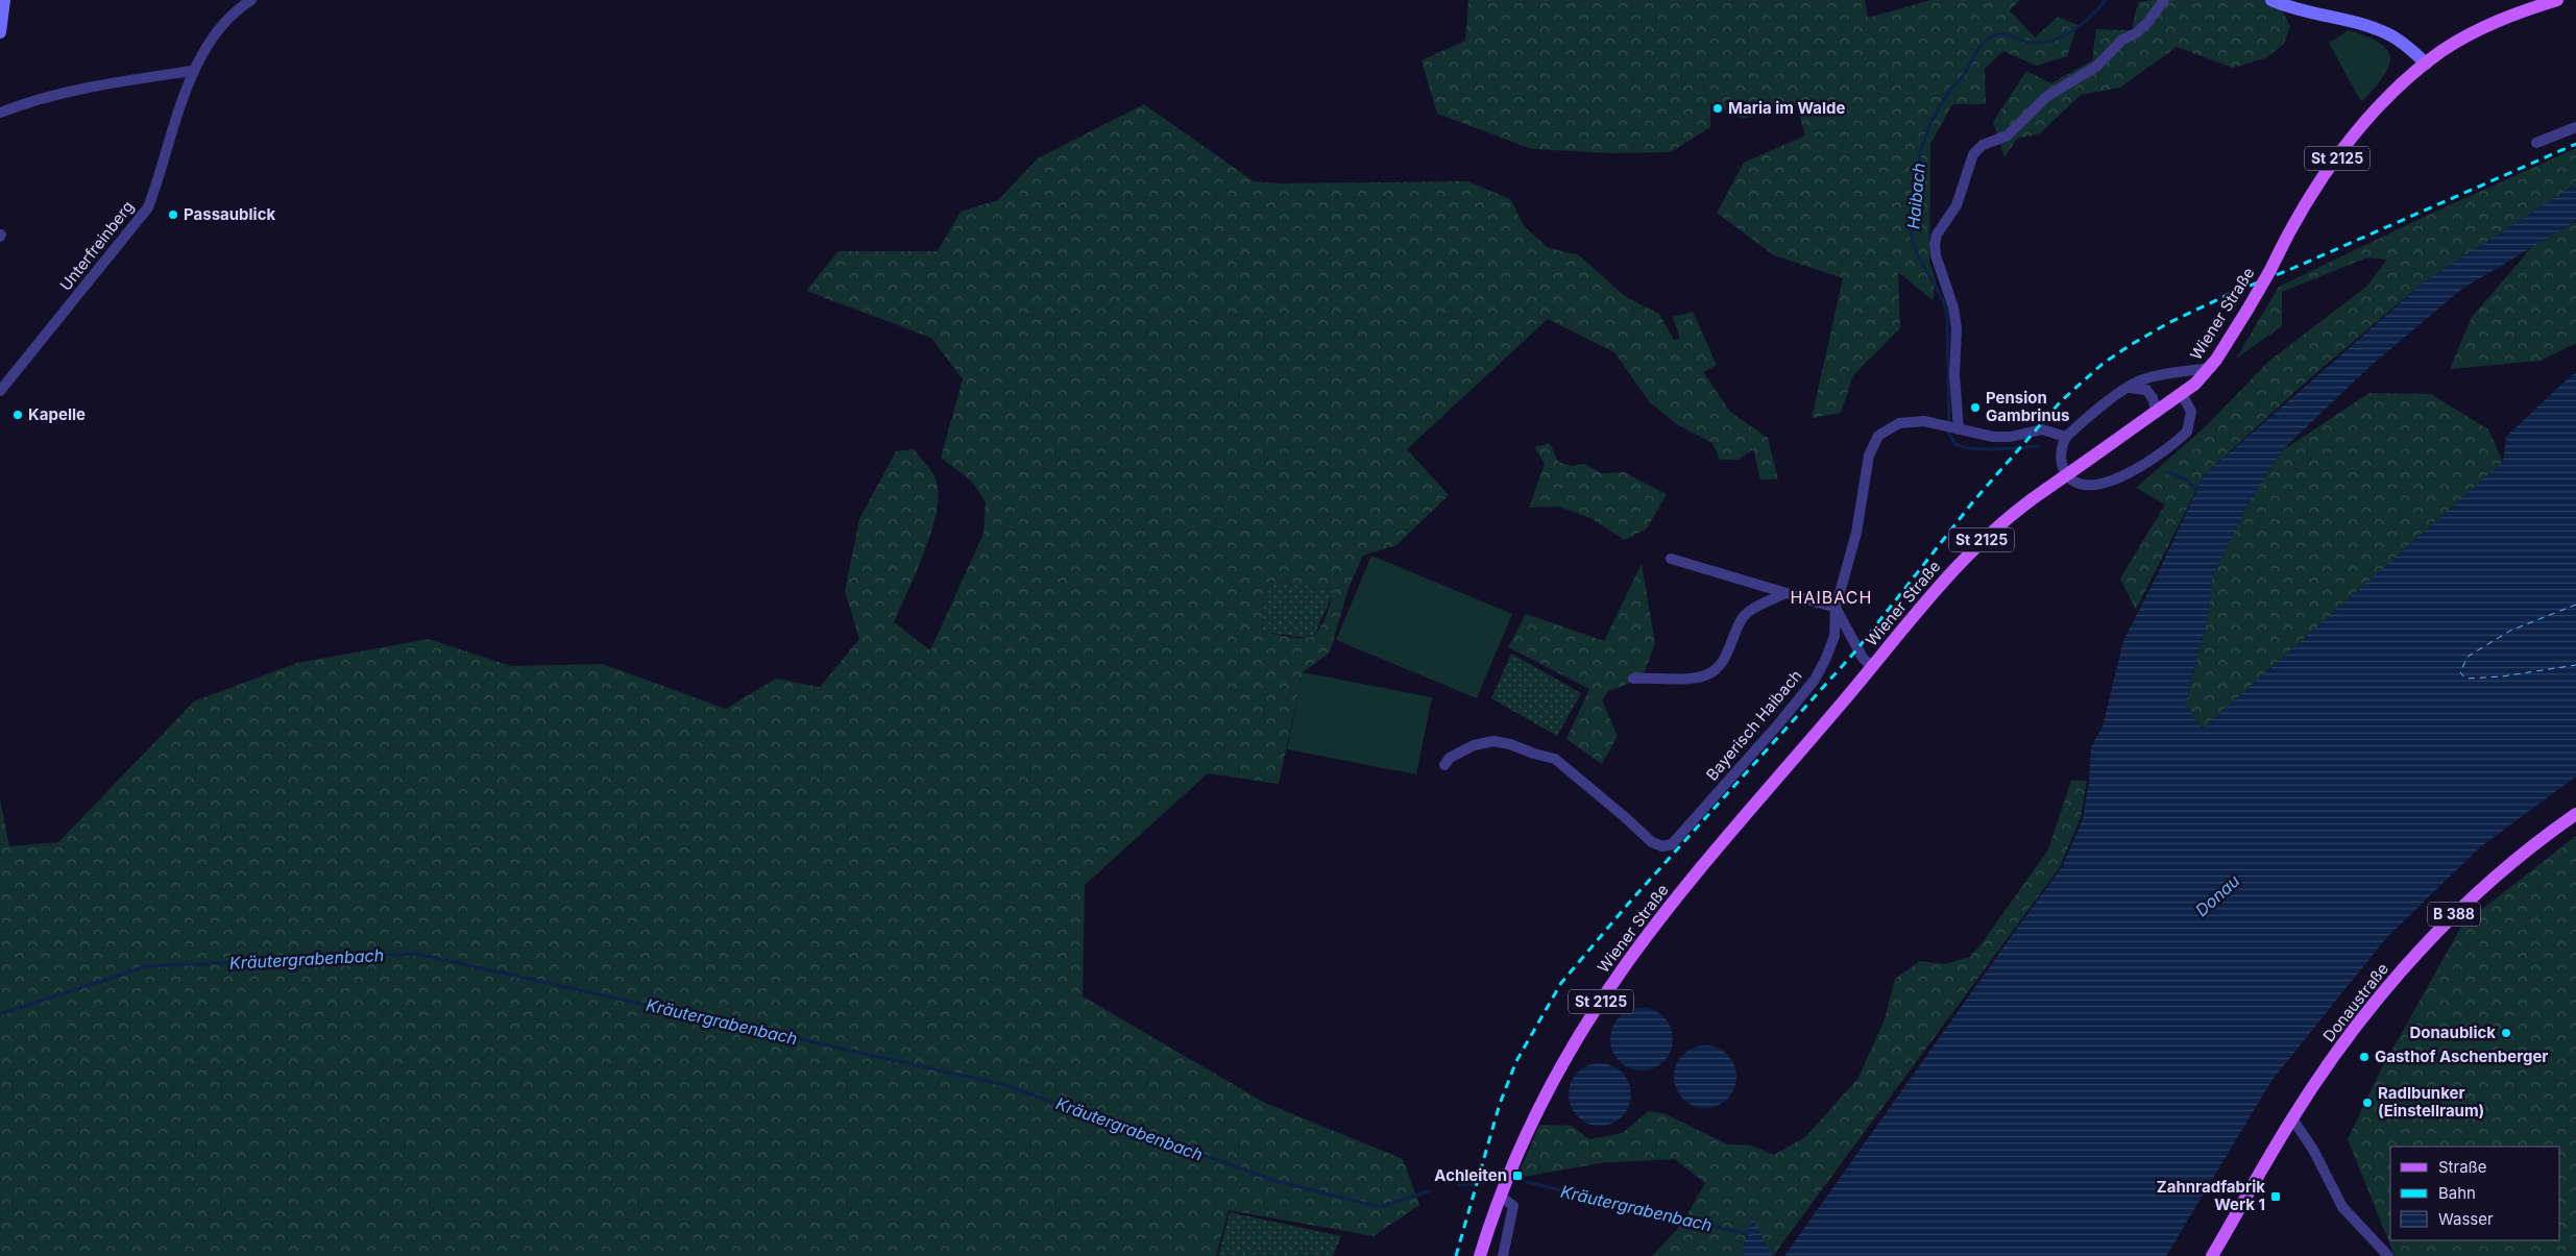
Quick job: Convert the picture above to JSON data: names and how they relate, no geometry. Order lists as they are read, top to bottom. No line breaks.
{"streets":{"main road":["St 2125","Wiener Straße","B 388","Donaustraße"],"street":["Unterfreinberg","Bayerisch Haibach"]},"districts":["HAIBACH"],"water":["Haibach","Donau","Kräutergrabenbach"],"places":{"other":["Maria im Walde","Passaublick","Pension Gambrinus","Kapelle","Donaublick","Gasthof Aschenberger","Radlbunker (Einstellraum)"],"transit":["Achleiten","Zahnradfabrik Werk 1"]},"legend":["Straße","Bahn","Wasser"]}
